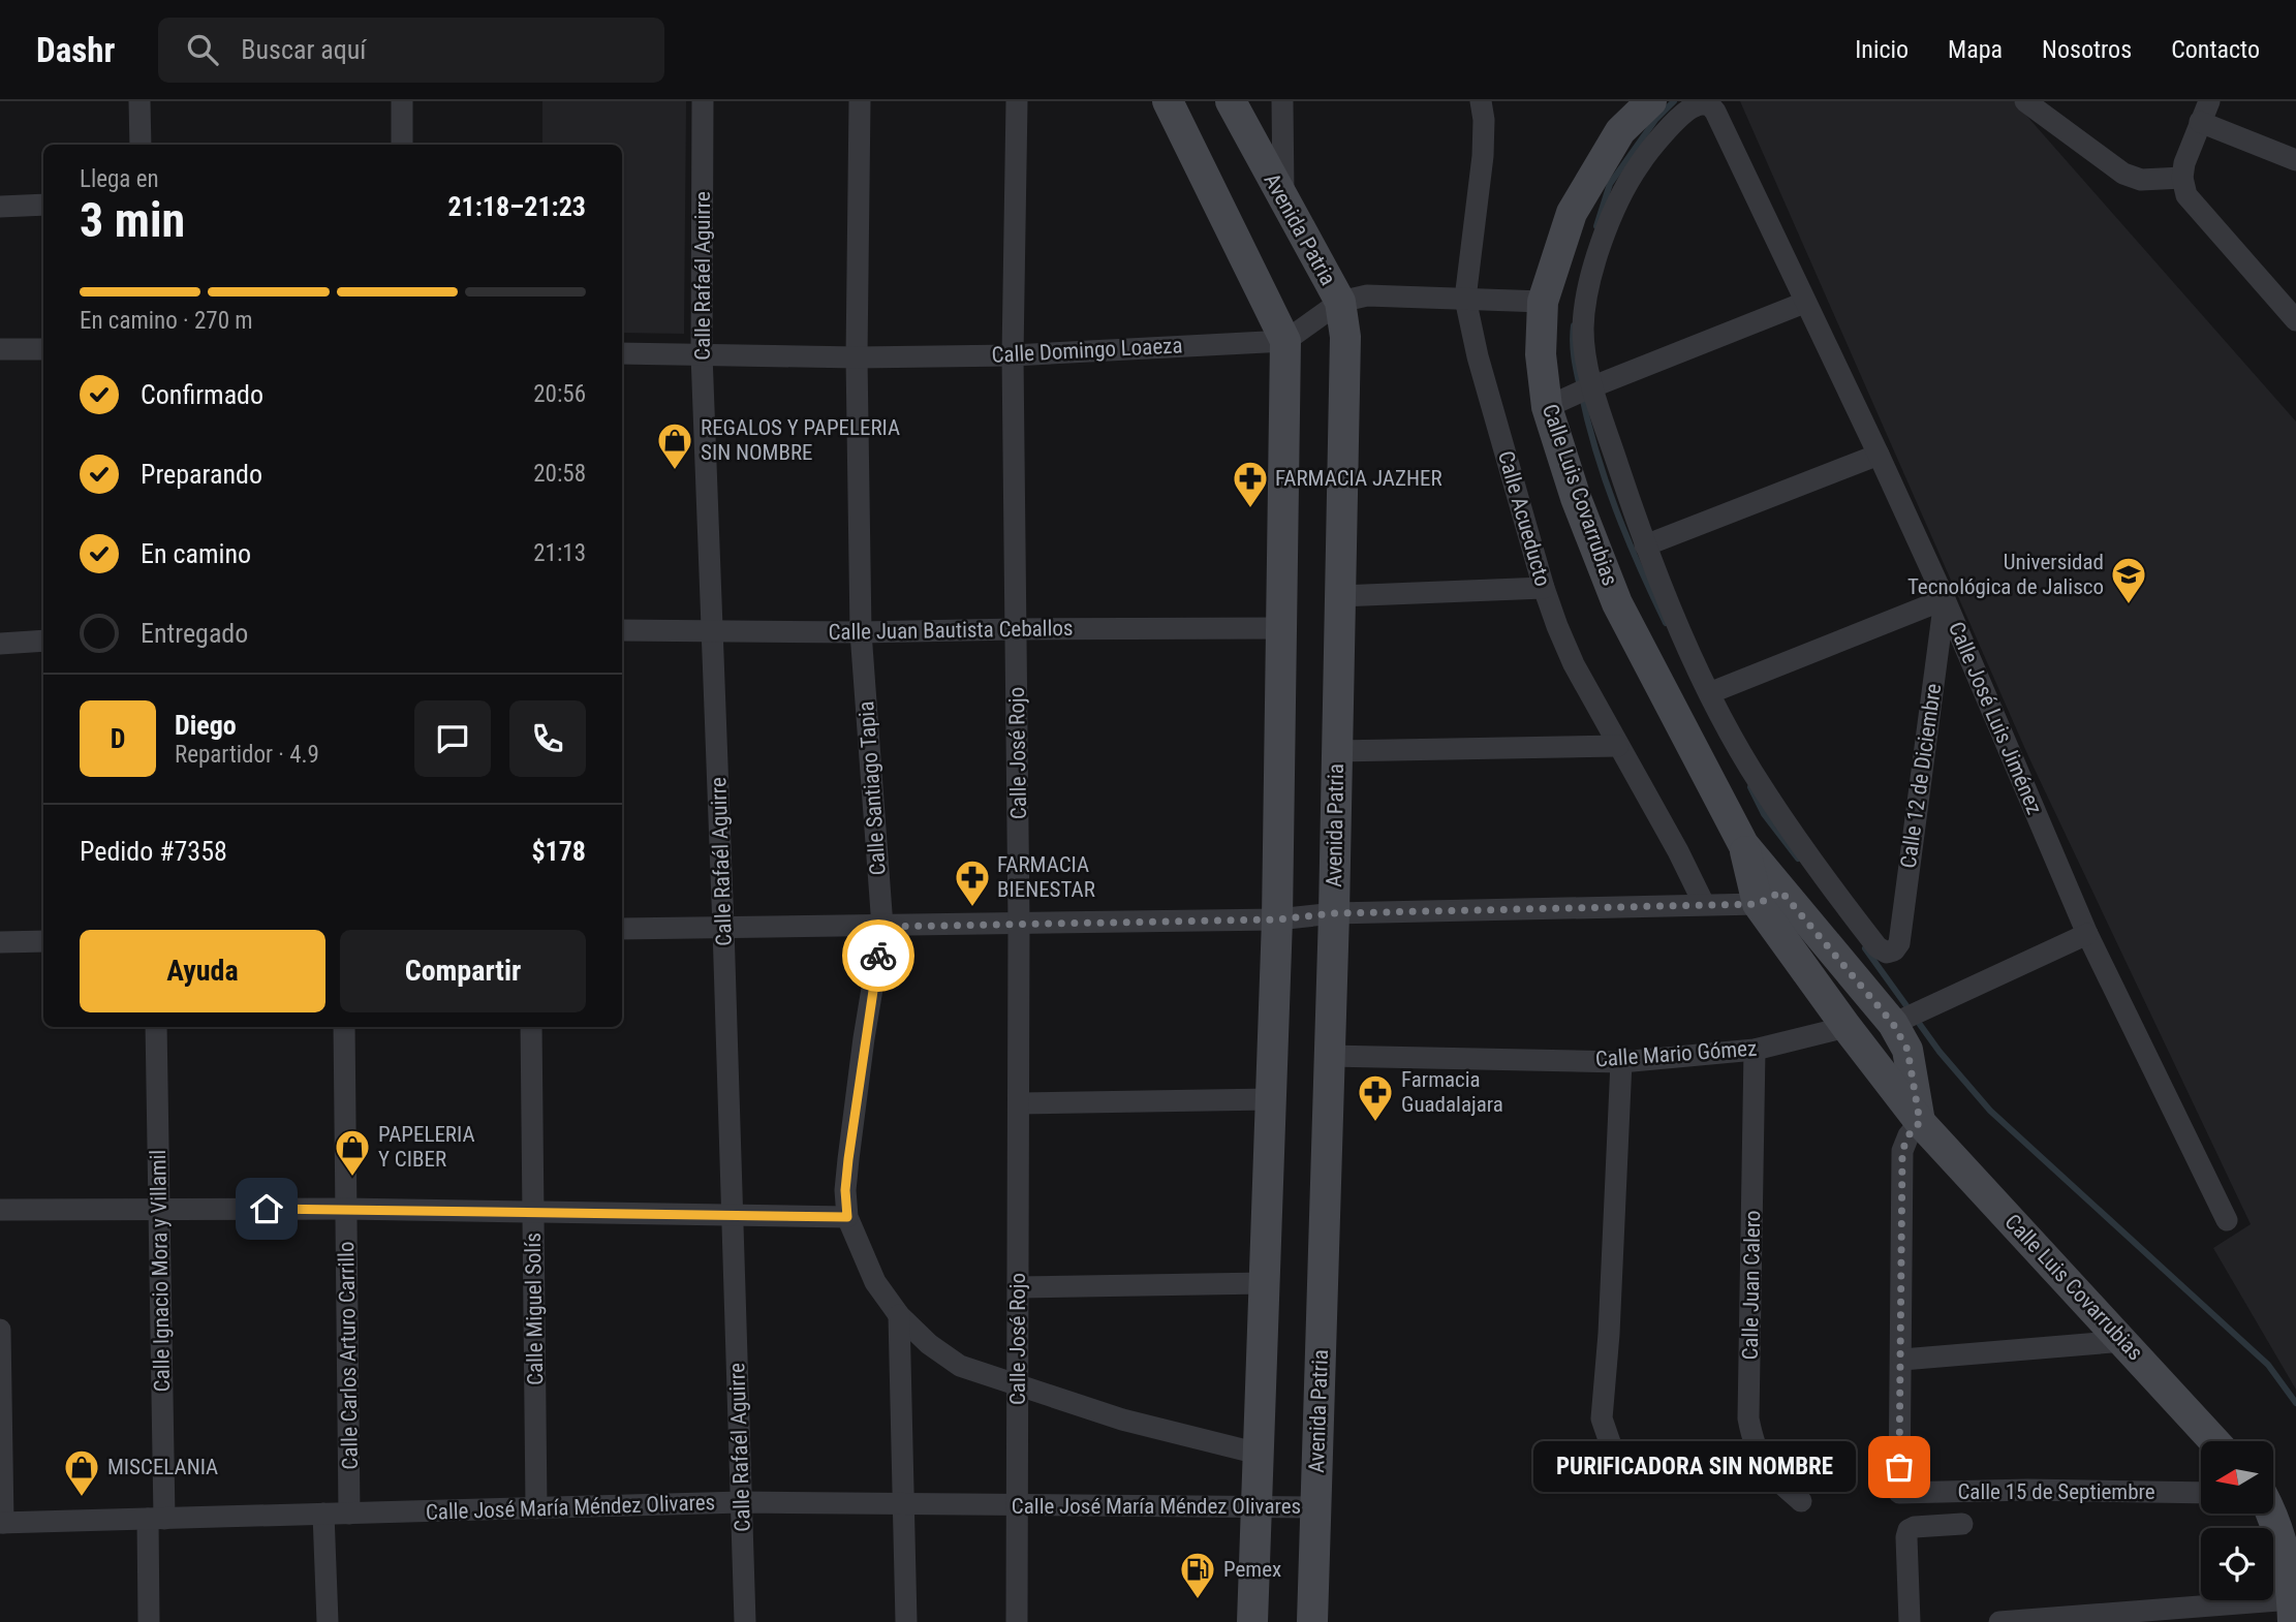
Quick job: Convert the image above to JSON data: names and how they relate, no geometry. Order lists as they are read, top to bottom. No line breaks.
{"streets":{"street":["Avenida Patria","Calle Rafaél Aguirre","Calle Domingo Loaeza","Calle Luis Covarrubias","Calle Acueducto","Calle Juan Bautista Ceballos","Calle José Luis Jiménez","Calle José Rojo","Calle 12 de Diciembre","Calle Santiago Tapia","Calle Mario Gómez","Calle Ignacio Mora y Villamil","Calle Juan Calero","Calle Miguel Solís","Calle Carlos Arturo Carrillo","Calle 15 de Septiembre","Calle José María Méndez Olivares"]},"crossings":[["Avenida Patria","Calle Mario Gómez"],["Avenida Patria","Calle José María Méndez Olivares"],["Calle Rafaél Aguirre","Calle Domingo Loaeza"],["Calle Rafaél Aguirre","Calle Juan Bautista Ceballos"],["Calle Rafaél Aguirre","Calle José María Méndez Olivares"],["Calle Domingo Loaeza","Calle José Rojo"],["Calle Domingo Loaeza","Calle Santiago Tapia"],["Calle Luis Covarrubias","Calle José Luis Jiménez"],["Calle Luis Covarrubias","Calle Mario Gómez"],["Calle Juan Bautista Ceballos","Calle José Rojo"],["Calle Juan Bautista Ceballos","Calle Santiago Tapia"],["Calle José Luis Jiménez","Calle 12 de Diciembre"],["Calle José Rojo","Calle José María Méndez Olivares"],["Calle Mario Gómez","Calle Juan Calero"],["Calle Ignacio Mora y Villamil","Calle José María Méndez Olivares"],["Calle Miguel Solís","Calle José María Méndez Olivares"],["Calle Carlos Arturo Carrillo","Calle José María Méndez Olivares"]],"places":{"shop":["REGALOS Y PAPELERIA SIN NOMBRE","PAPELERIA Y CIBER","MISCELANIA"],"pharmacy":["FARMACIA JAZHER","FARMACIA BIENESTAR","Farmacia Guadalajara"],"school or university":["Universidad Tecnológica de Jalisco"],"other":["PURIFICADORA SIN NOMBRE"],"fuel station":["Pemex"]},"north":"left","page":{"header":"Dashr","search":"Buscar aquí","nav":["Inicio","Mapa","Nosotros","Contacto"],"heading":["3 min","Llega en","21:18–21:23"],"panel":["Diego","Repartidor · 4.9","Pedido #7358","$178"],"bar":"En camino · 270 m","list":[["Confirmado","20:56"],["Preparando","20:58"],["En camino","21:13"],"Entregado"],"round":"D","buttons":["Ayuda","Compartir"],"bubble":"PURIFICADORA SIN NOMBRE"}}
